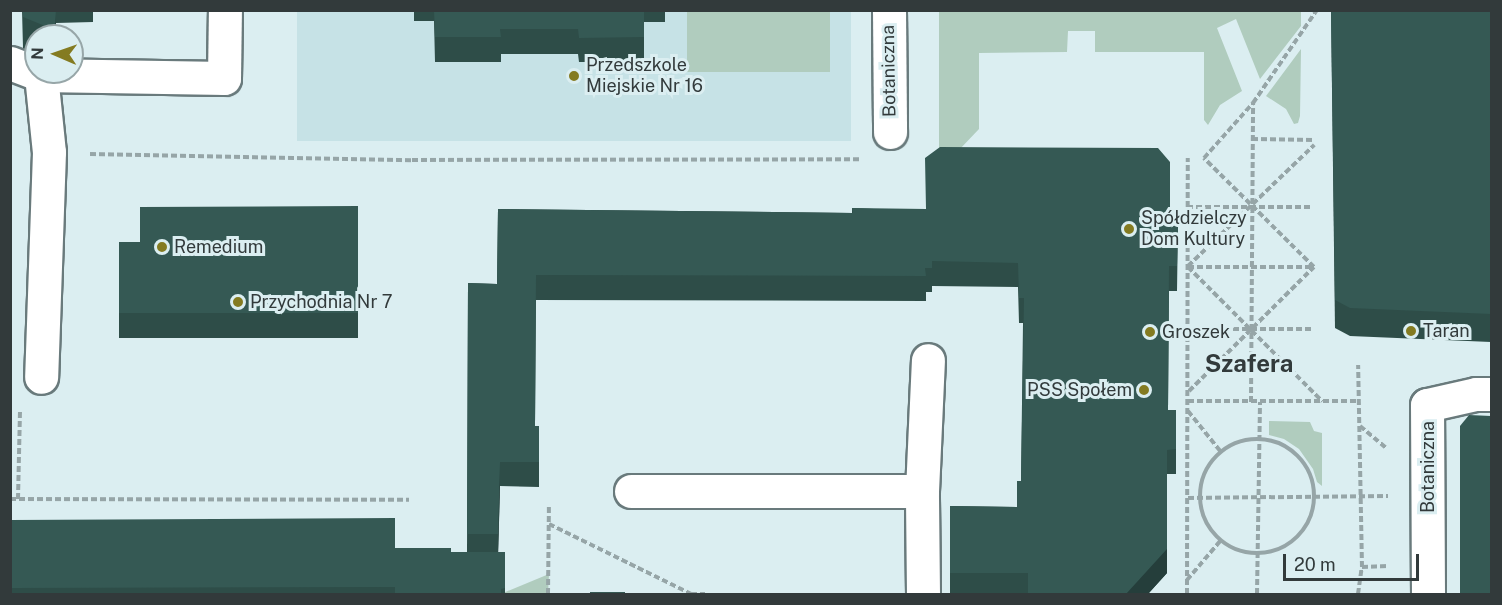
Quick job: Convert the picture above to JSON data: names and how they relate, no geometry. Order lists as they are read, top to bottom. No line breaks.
{"streets":{"street":["Botaniczna"]},"districts":["Szafera"],"places":["Przedszkole Miejskie Nr 16","Spółdzielczy Dom Kultury","Remedium","Przychodnia Nr 7","Taran","Groszek","PSS Społem"],"scale_bar":"20 m","north":"left"}
